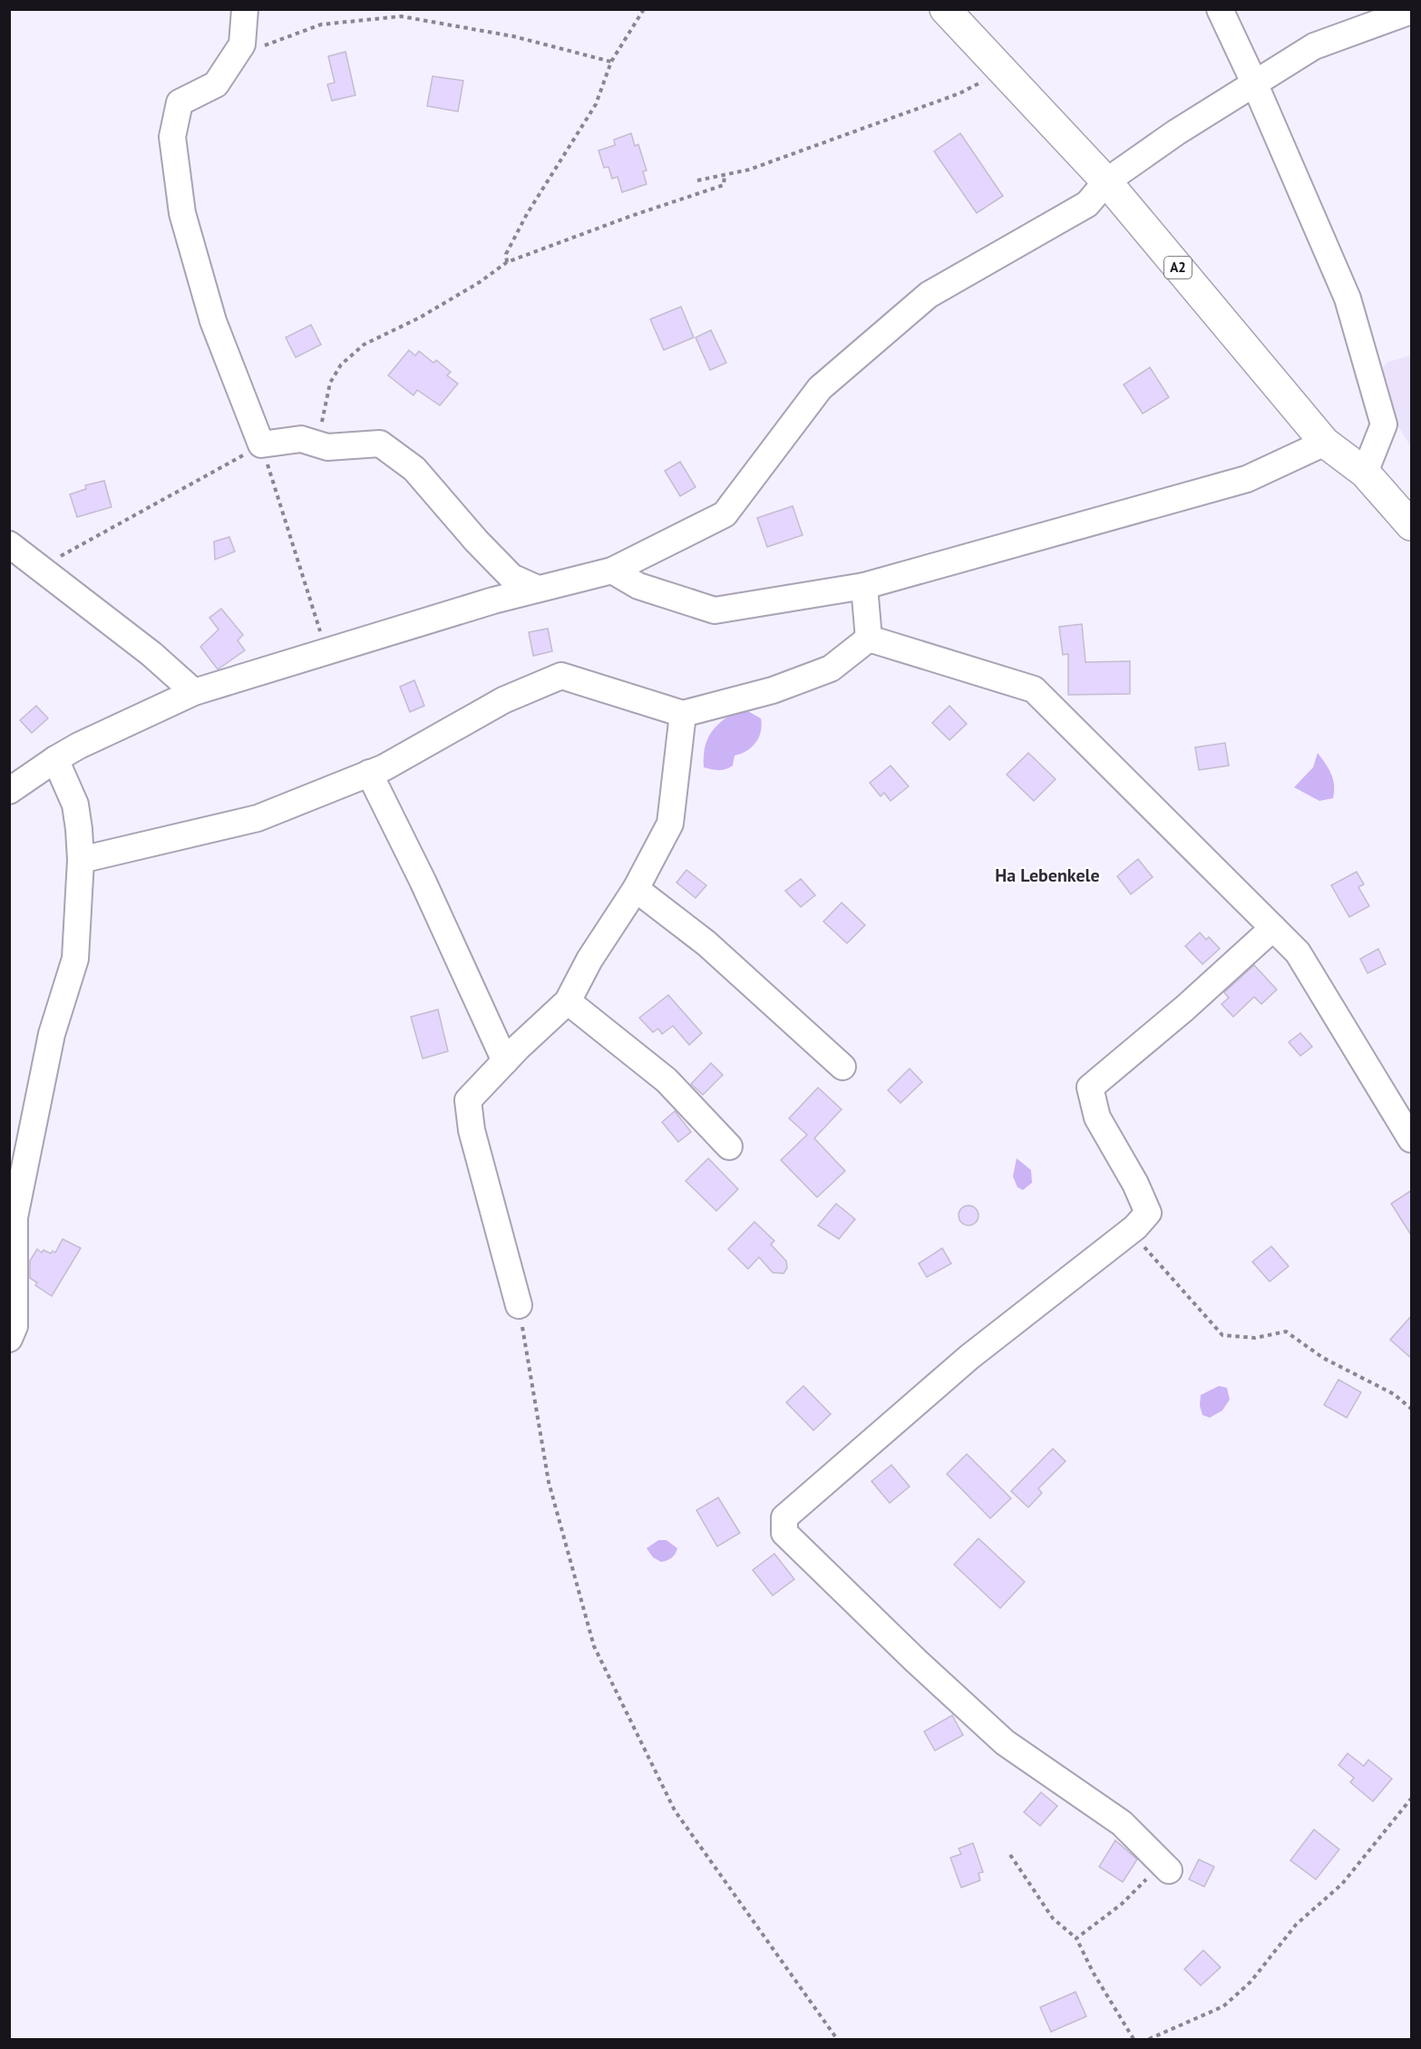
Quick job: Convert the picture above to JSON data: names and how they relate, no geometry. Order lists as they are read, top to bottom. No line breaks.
{"streets":{"main road":["A2"]},"districts":["Ha Lebenkele"]}
